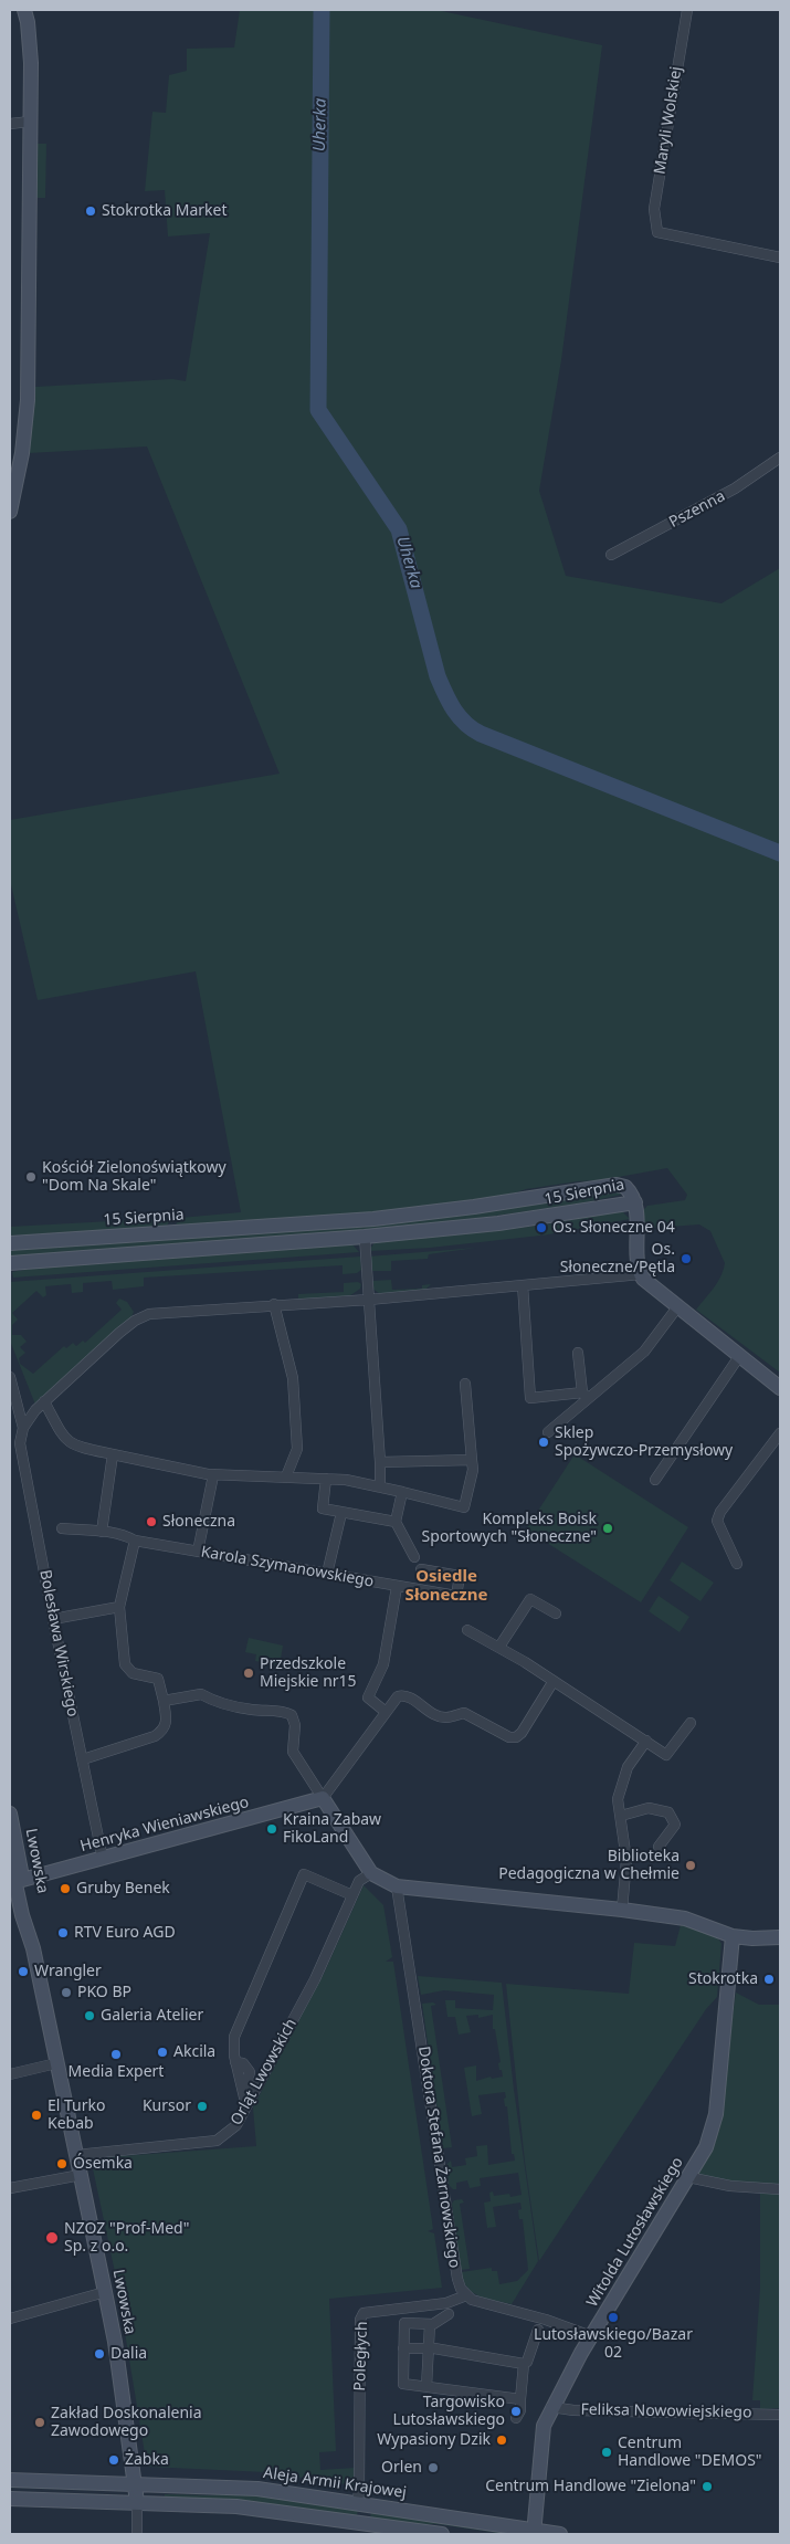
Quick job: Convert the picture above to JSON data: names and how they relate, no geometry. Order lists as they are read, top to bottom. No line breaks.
{"streets":{"street":["Maryli Wolskiej","Pszenna","15 Sierpnia","Karola Szymanowskiego","Bolesława Wirskiego","Henryka Wieniawskiego","Lwowska","Orląt Lwowskich","Doktora Stefana Żarnowskiego","Witolda Lutosławskiego","Poległych","Feliksa Nowowiejskiego","Aleja Armii Krajowej"]},"crossings":[["Bolesława Wirskiego","Henryka Wieniawskiego"],["Henryka Wieniawskiego","Lwowska"],["Lwowska","Orląt Lwowskich"],["Lwowska","Aleja Armii Krajowej"],["Doktora Stefana Żarnowskiego","Poległych"],["Witolda Lutosławskiego","Feliksa Nowowiejskiego"],["Witolda Lutosławskiego","Aleja Armii Krajowej"],["Poległych","Aleja Armii Krajowej"]],"districts":["Osiedle Słoneczne"],"water":["Uherka"],"places":["Stokrotka Market","Kościół Zielonoświątkowy \"Dom Na Skale\"","Os. Słoneczne 04","Os. Słoneczne/Pętla","Sklep Spożywczo-Przemysłowy","Słoneczna","Kompleks Boisk Sportowych \"Słoneczne\"","Przedszkole Miejskie nr15","Kraina Zabaw FikoLand","Biblioteka Pedagogiczna w Chełmie","Gruby Benek","RTV Euro AGD","Wrangler","Stokrotka","PKO BP","Galeria Atelier","Akcila","Media Expert","Kursor","El Turko Kebab","Ósemka","NZOZ \"Prof-Med\" Sp. z o.o.","Lutosławskiego/Bazar 02","Dalia","Targowisko Lutosławskiego","Zakład Doskonalenia Zawodowego","Wypasiony Dzik","Centrum Handlowe \"DEMOS\"","Żabka","Orlen","Centrum Handlowe \"Zielona\""]}
